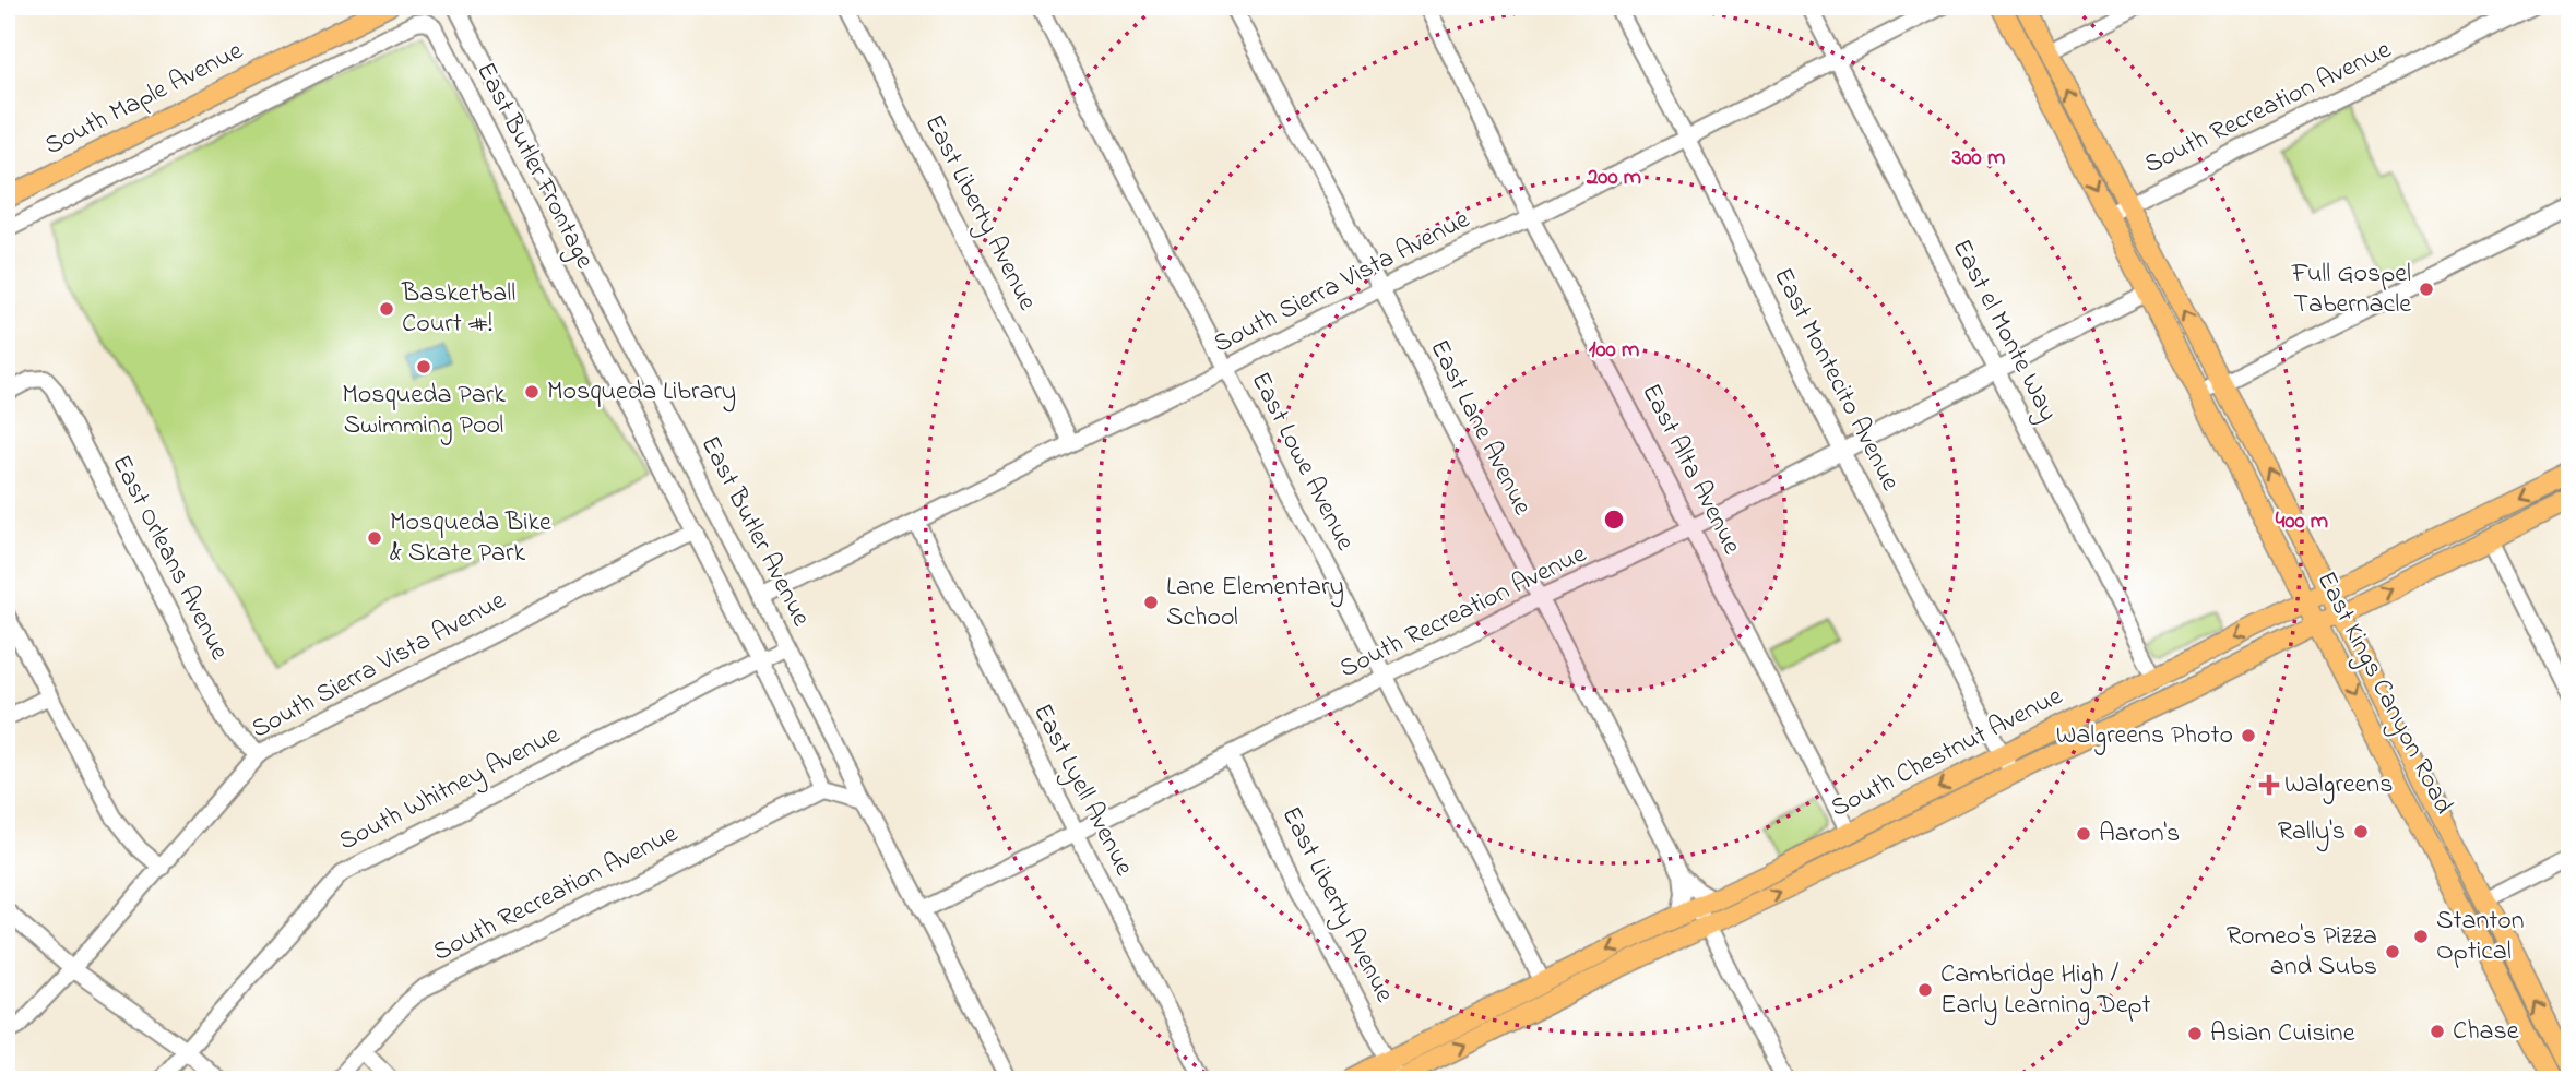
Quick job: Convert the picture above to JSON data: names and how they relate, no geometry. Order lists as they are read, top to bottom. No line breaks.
{"streets":{"main road":["South Maple Avenue","East Kings Canyon Road","South Chestnut Avenue"],"street":["South Recreation Avenue","East Butler Frontage","East Liberty Avenue","South Sierra Vista Avenue","East el Monte Way","East Montecito Avenue","East Lane Avenue","East Lowe Avenue","East Alta Avenue","East Butler Avenue","East Orleans Avenue","South Whitney Avenue","East Lyell Avenue"]},"crossings":[["South Recreation Avenue","East Butler Frontage"],["South Recreation Avenue","East Liberty Avenue"],["South Recreation Avenue","East el Monte Way"],["South Recreation Avenue","East Montecito Avenue"],["South Recreation Avenue","East Lane Avenue"],["South Recreation Avenue","East Lowe Avenue"],["South Recreation Avenue","East Alta Avenue"],["South Recreation Avenue","East Butler Avenue"],["South Recreation Avenue","East Kings Canyon Road"],["South Recreation Avenue","East Lyell Avenue"],["East Butler Frontage","South Sierra Vista Avenue"],["East Butler Frontage","South Whitney Avenue"],["East Liberty Avenue","South Sierra Vista Avenue"],["East Liberty Avenue","South Chestnut Avenue"],["South Sierra Vista Avenue","East el Monte Way"],["South Sierra Vista Avenue","East Montecito Avenue"],["South Sierra Vista Avenue","East Lane Avenue"],["South Sierra Vista Avenue","East Lowe Avenue"],["South Sierra Vista Avenue","East Alta Avenue"],["South Sierra Vista Avenue","East Butler Avenue"],["South Sierra Vista Avenue","East Orleans Avenue"],["South Sierra Vista Avenue","East Lyell Avenue"],["East el Monte Way","South Chestnut Avenue"],["East Montecito Avenue","South Chestnut Avenue"],["East Lane Avenue","South Chestnut Avenue"],["East Lowe Avenue","South Chestnut Avenue"],["East Alta Avenue","South Chestnut Avenue"],["East Butler Avenue","South Whitney Avenue"],["East Kings Canyon Road","South Chestnut Avenue"]],"places":{"other":["Full Gospel Tabernacle","Basketball Court #!","Mosqueda Park Swimming Pool","Mosqueda Library","Mosqueda Bike & Skate Park","Lane Elementary School","Walgreens Photo","Rally's","Aaron's","Stanton Optical","Romeo's Pizza and Subs","Cambridge High / Early Learning Dept","Chase","Asian Cuisine"],"health":["Walgreens"]},"rings":["300 m","200 m","100 m","400 m"]}
